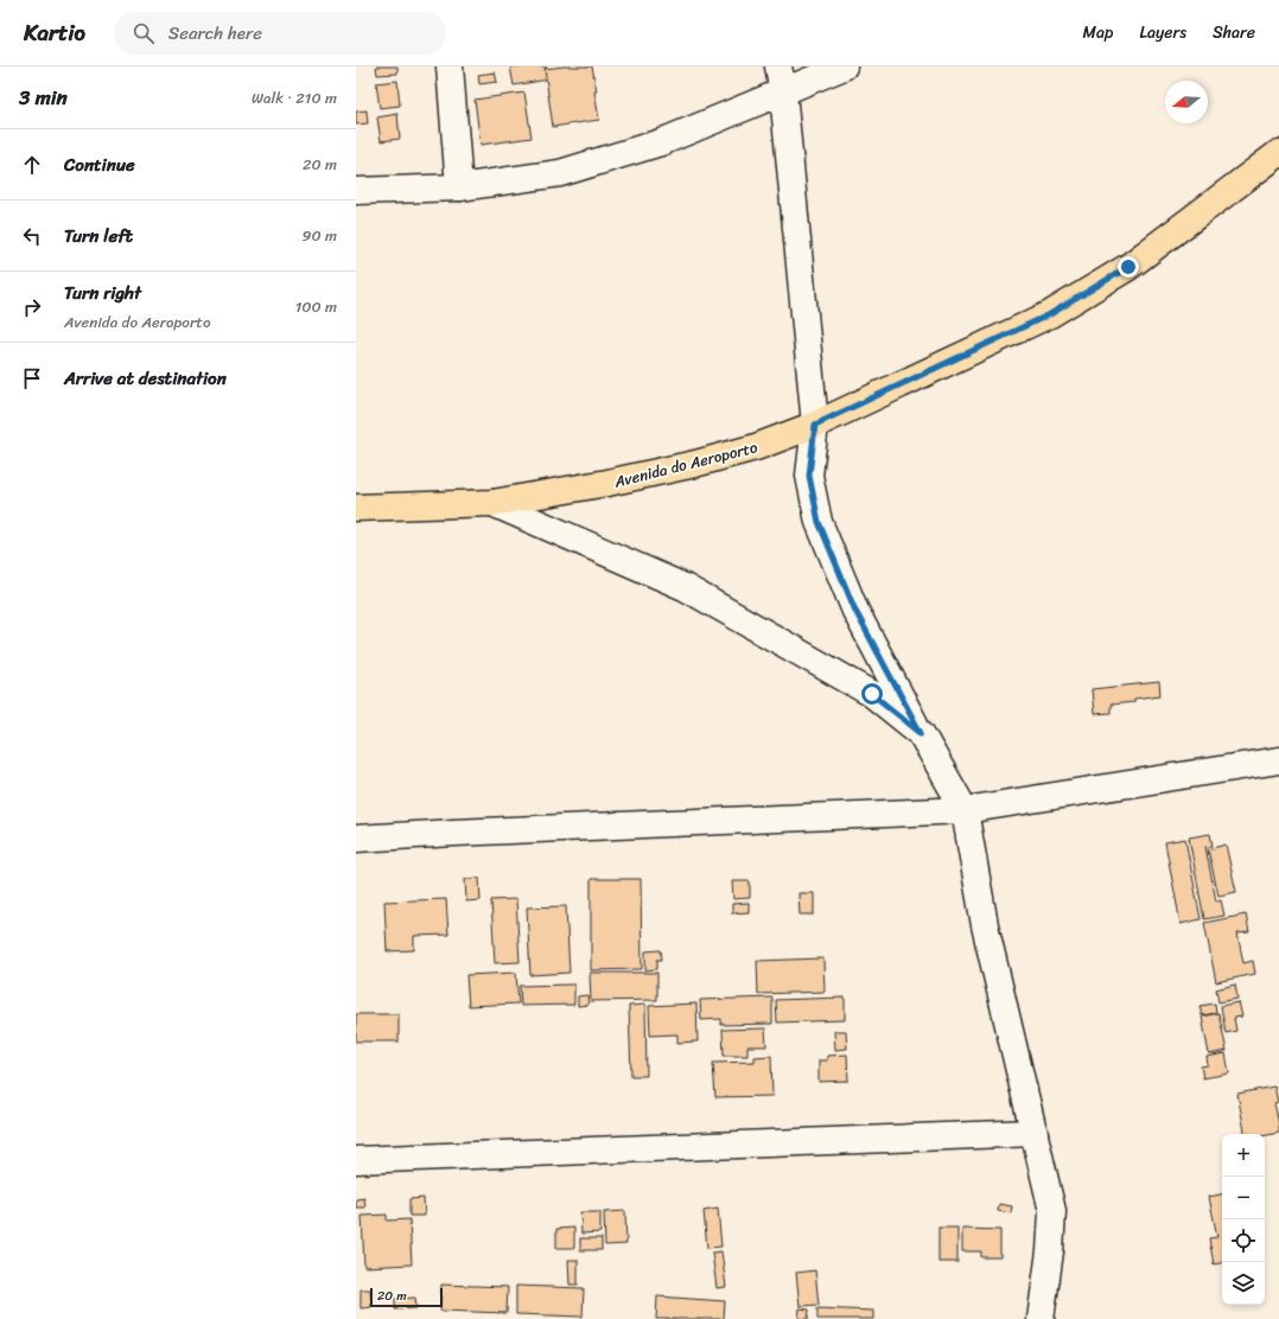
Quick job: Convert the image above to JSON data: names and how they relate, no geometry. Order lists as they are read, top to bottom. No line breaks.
{"streets":{"main road":["Avenida do Aeroporto"]},"scale_bar":"20 m","north":"left","page":{"header":"Kartio","search":"Search here","nav":["Map","Layers","Share"],"heading":["3 min","Walk · 210 m"],"list":[["Continue","20 m"],["Turn left","90 m"],["Turn right","Avenida do Aeroporto","100 m"],"Arrive at destination"],"map_buttons":["+","−"],"scale":"20 m"}}
